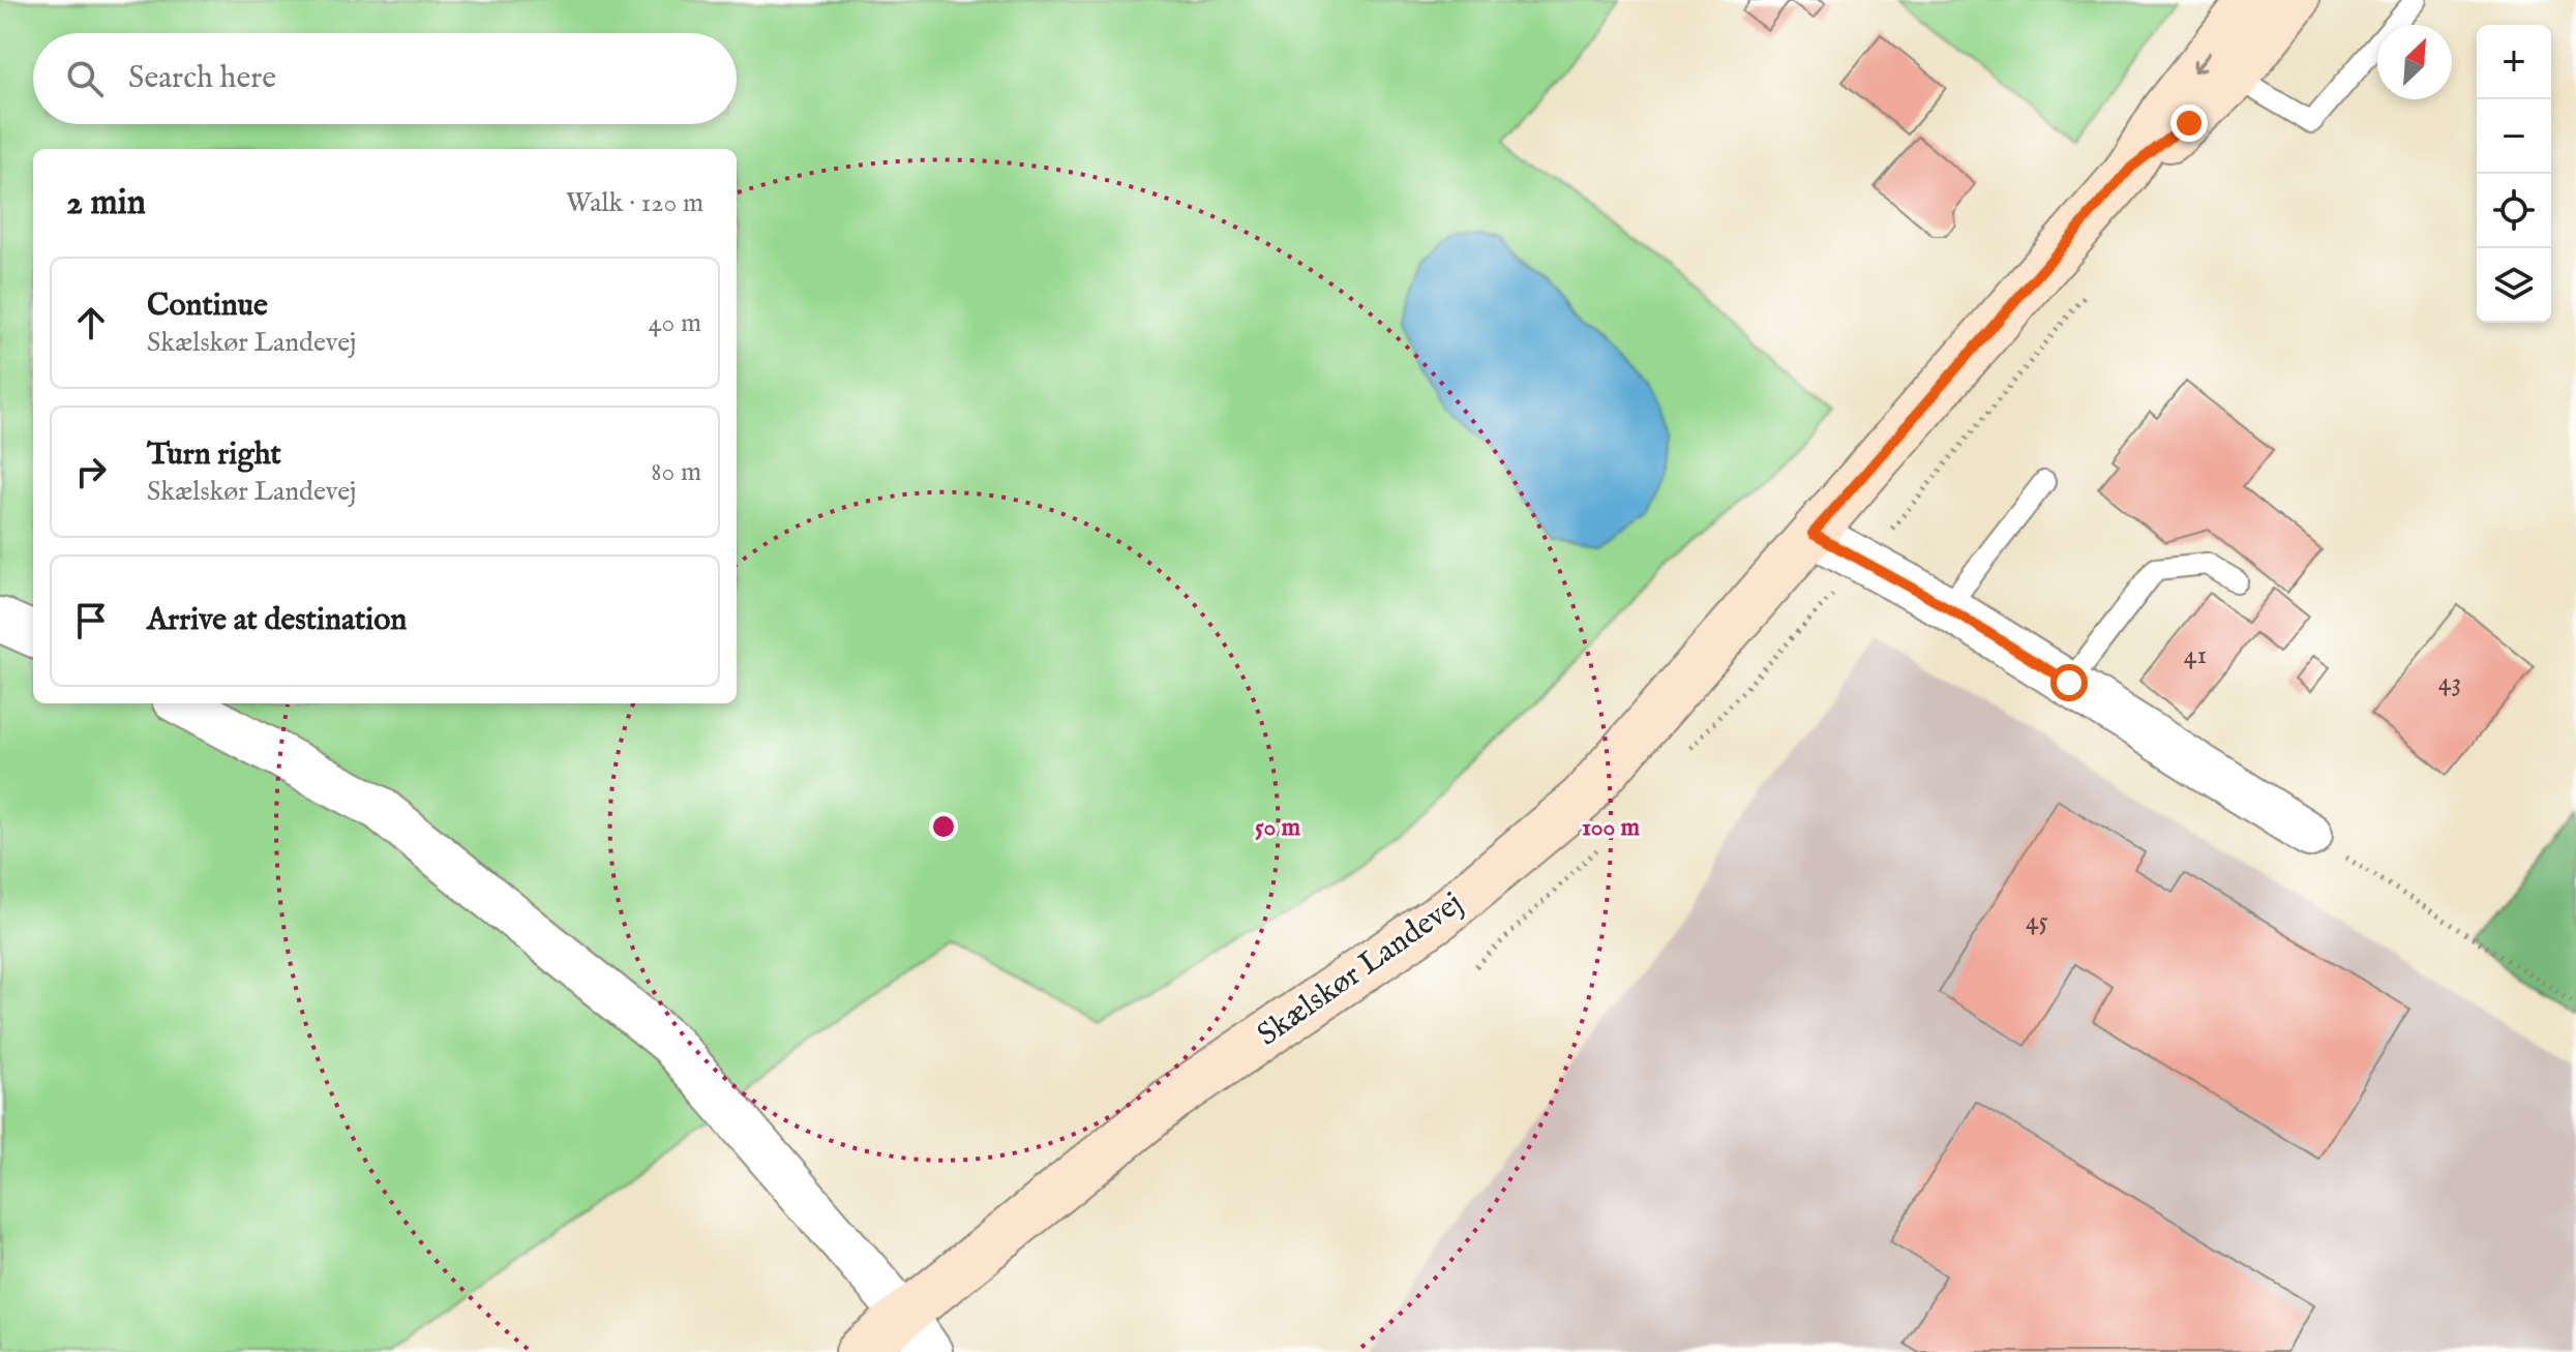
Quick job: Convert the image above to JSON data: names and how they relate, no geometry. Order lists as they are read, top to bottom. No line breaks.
{"streets":{"street":["Skælskør Landevej"]},"house_numbers":["41","43","45"],"north":"top right","page":{"map_buttons":["+","−"],"search":"Search here","heading":["2 min","Walk · 120 m"],"list":[["Continue","Skælskør Landevej","40 m"],["Turn right","Skælskør Landevej","80 m"],"Arrive at destination"]},"rings":["50 m","100 m"]}
